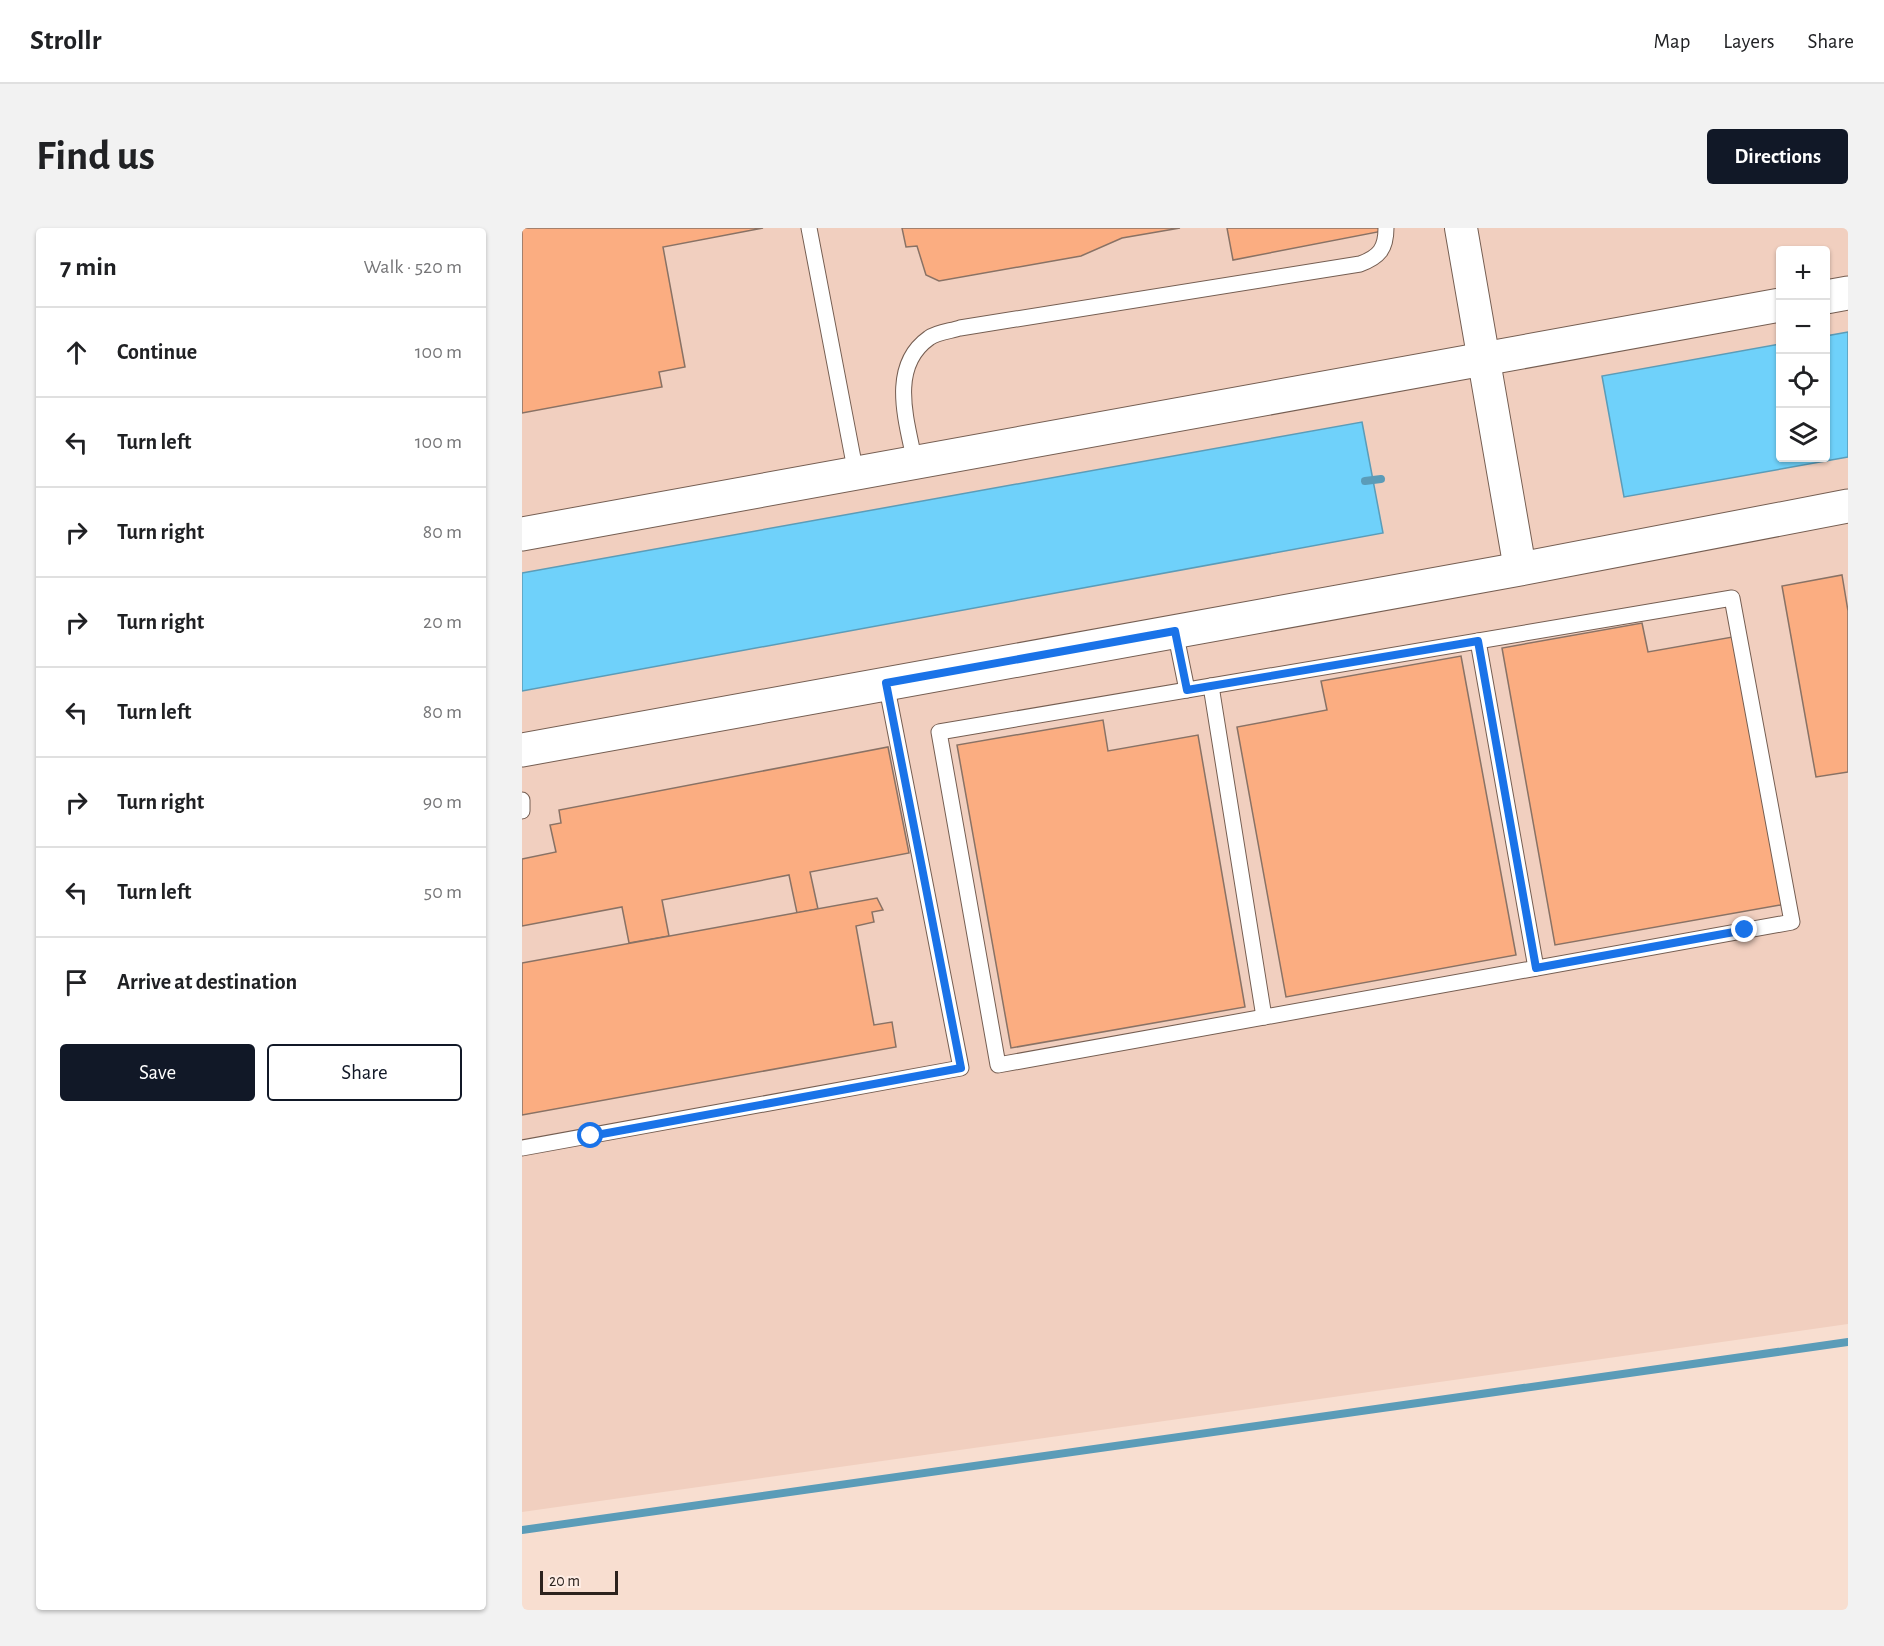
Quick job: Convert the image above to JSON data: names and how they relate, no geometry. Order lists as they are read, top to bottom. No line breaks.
{"scale_bar":"20 m","page":{"header":"Strollr","nav":["Map","Layers","Share"],"buttons":["Directions",["Save","Share"]],"title":"Find us","heading":["7 min","Walk · 520 m"],"map_buttons":["+","−"],"list":[["Continue","100 m"],["Turn left","100 m"],["Turn right","80 m"],["Turn right","20 m"],["Turn left","80 m"],["Turn right","90 m"],["Turn left","50 m"],"Arrive at destination"],"scale":"20 m"}}
